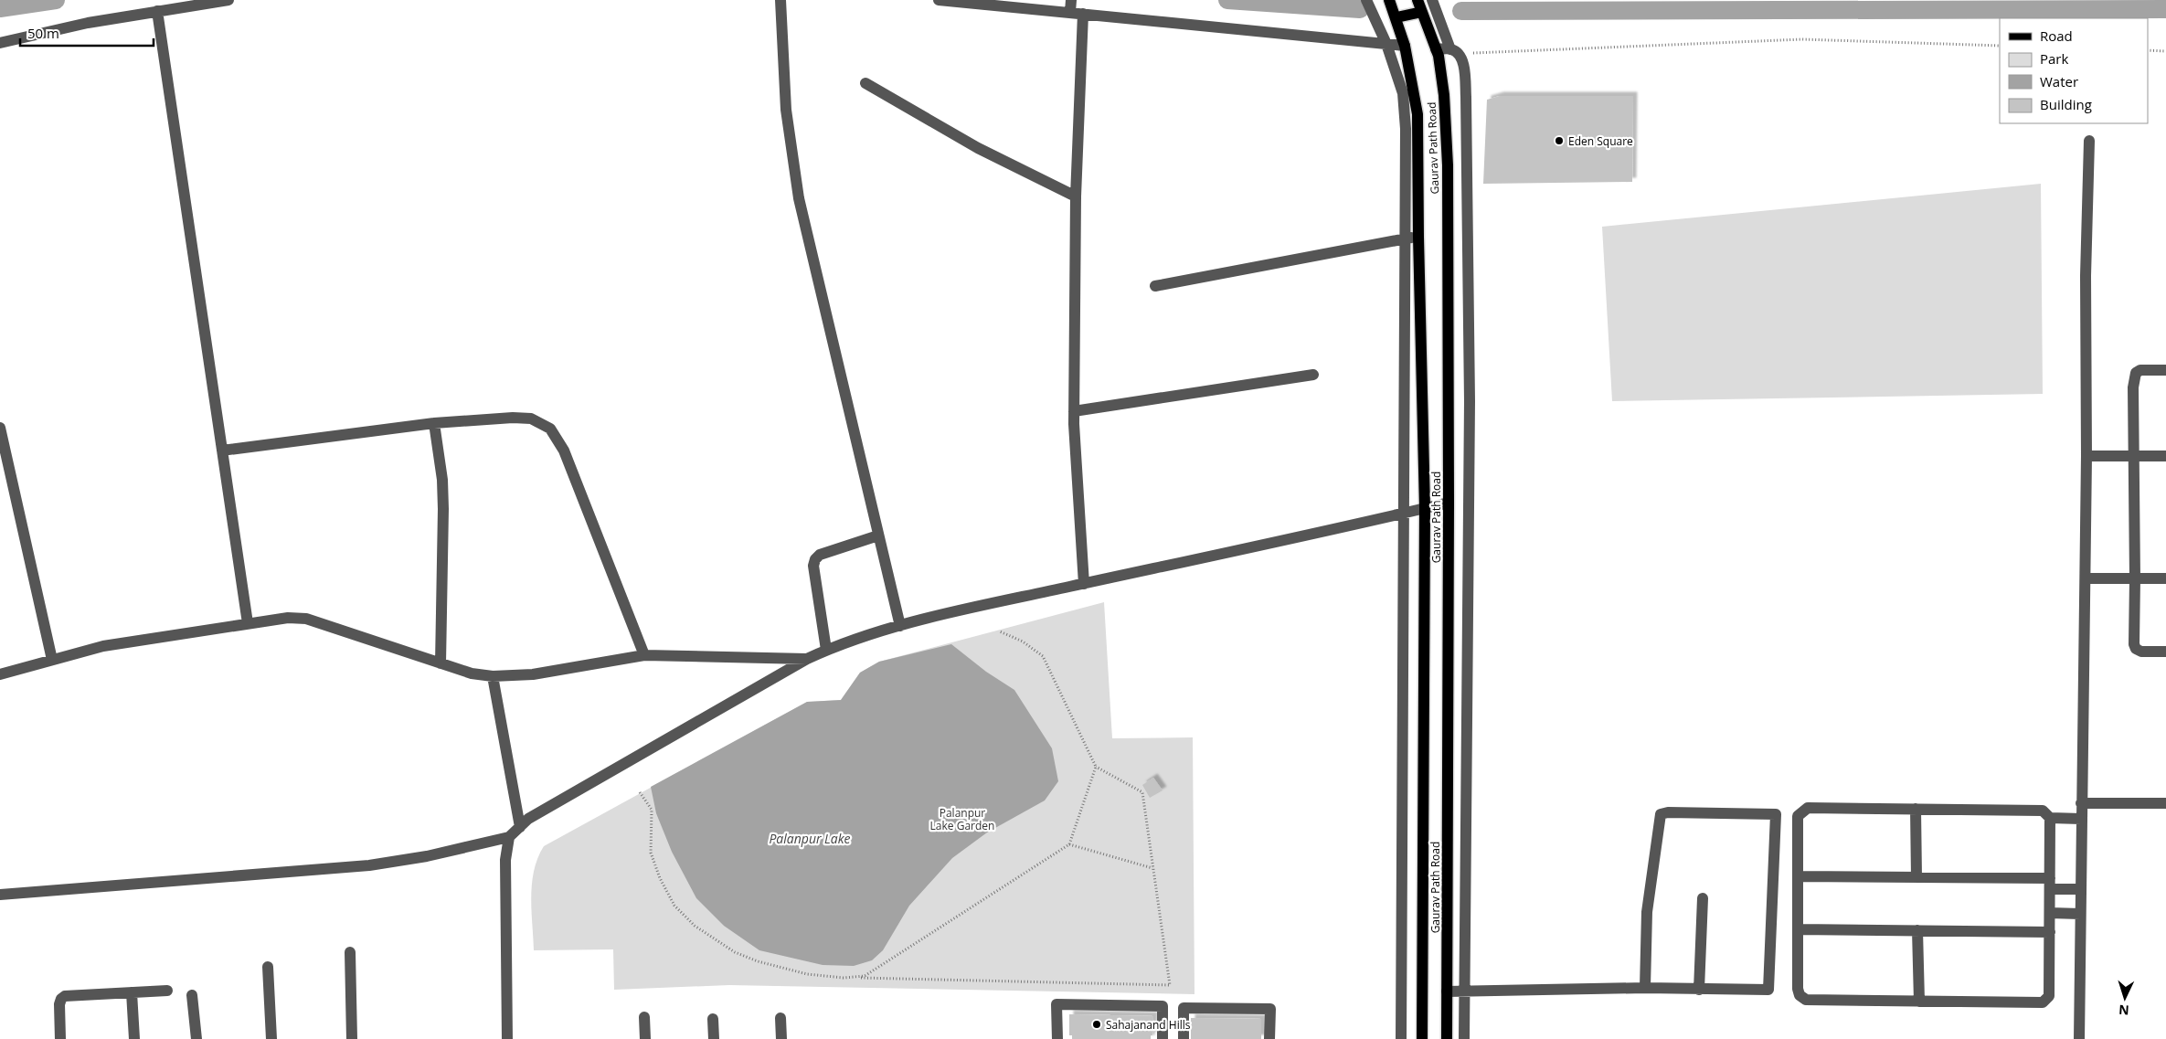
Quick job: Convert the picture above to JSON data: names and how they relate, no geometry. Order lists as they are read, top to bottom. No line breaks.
{"streets":{"main road":["Gaurav Path Road"]},"water":["Palanpur Lake"],"parks":["Palanpur Lake Garden"],"places":["Eden Square","Sahajanand Hills"],"legend":["Road","Park","Water","Building"],"scale_bar":"50 m","north":"bottom"}
